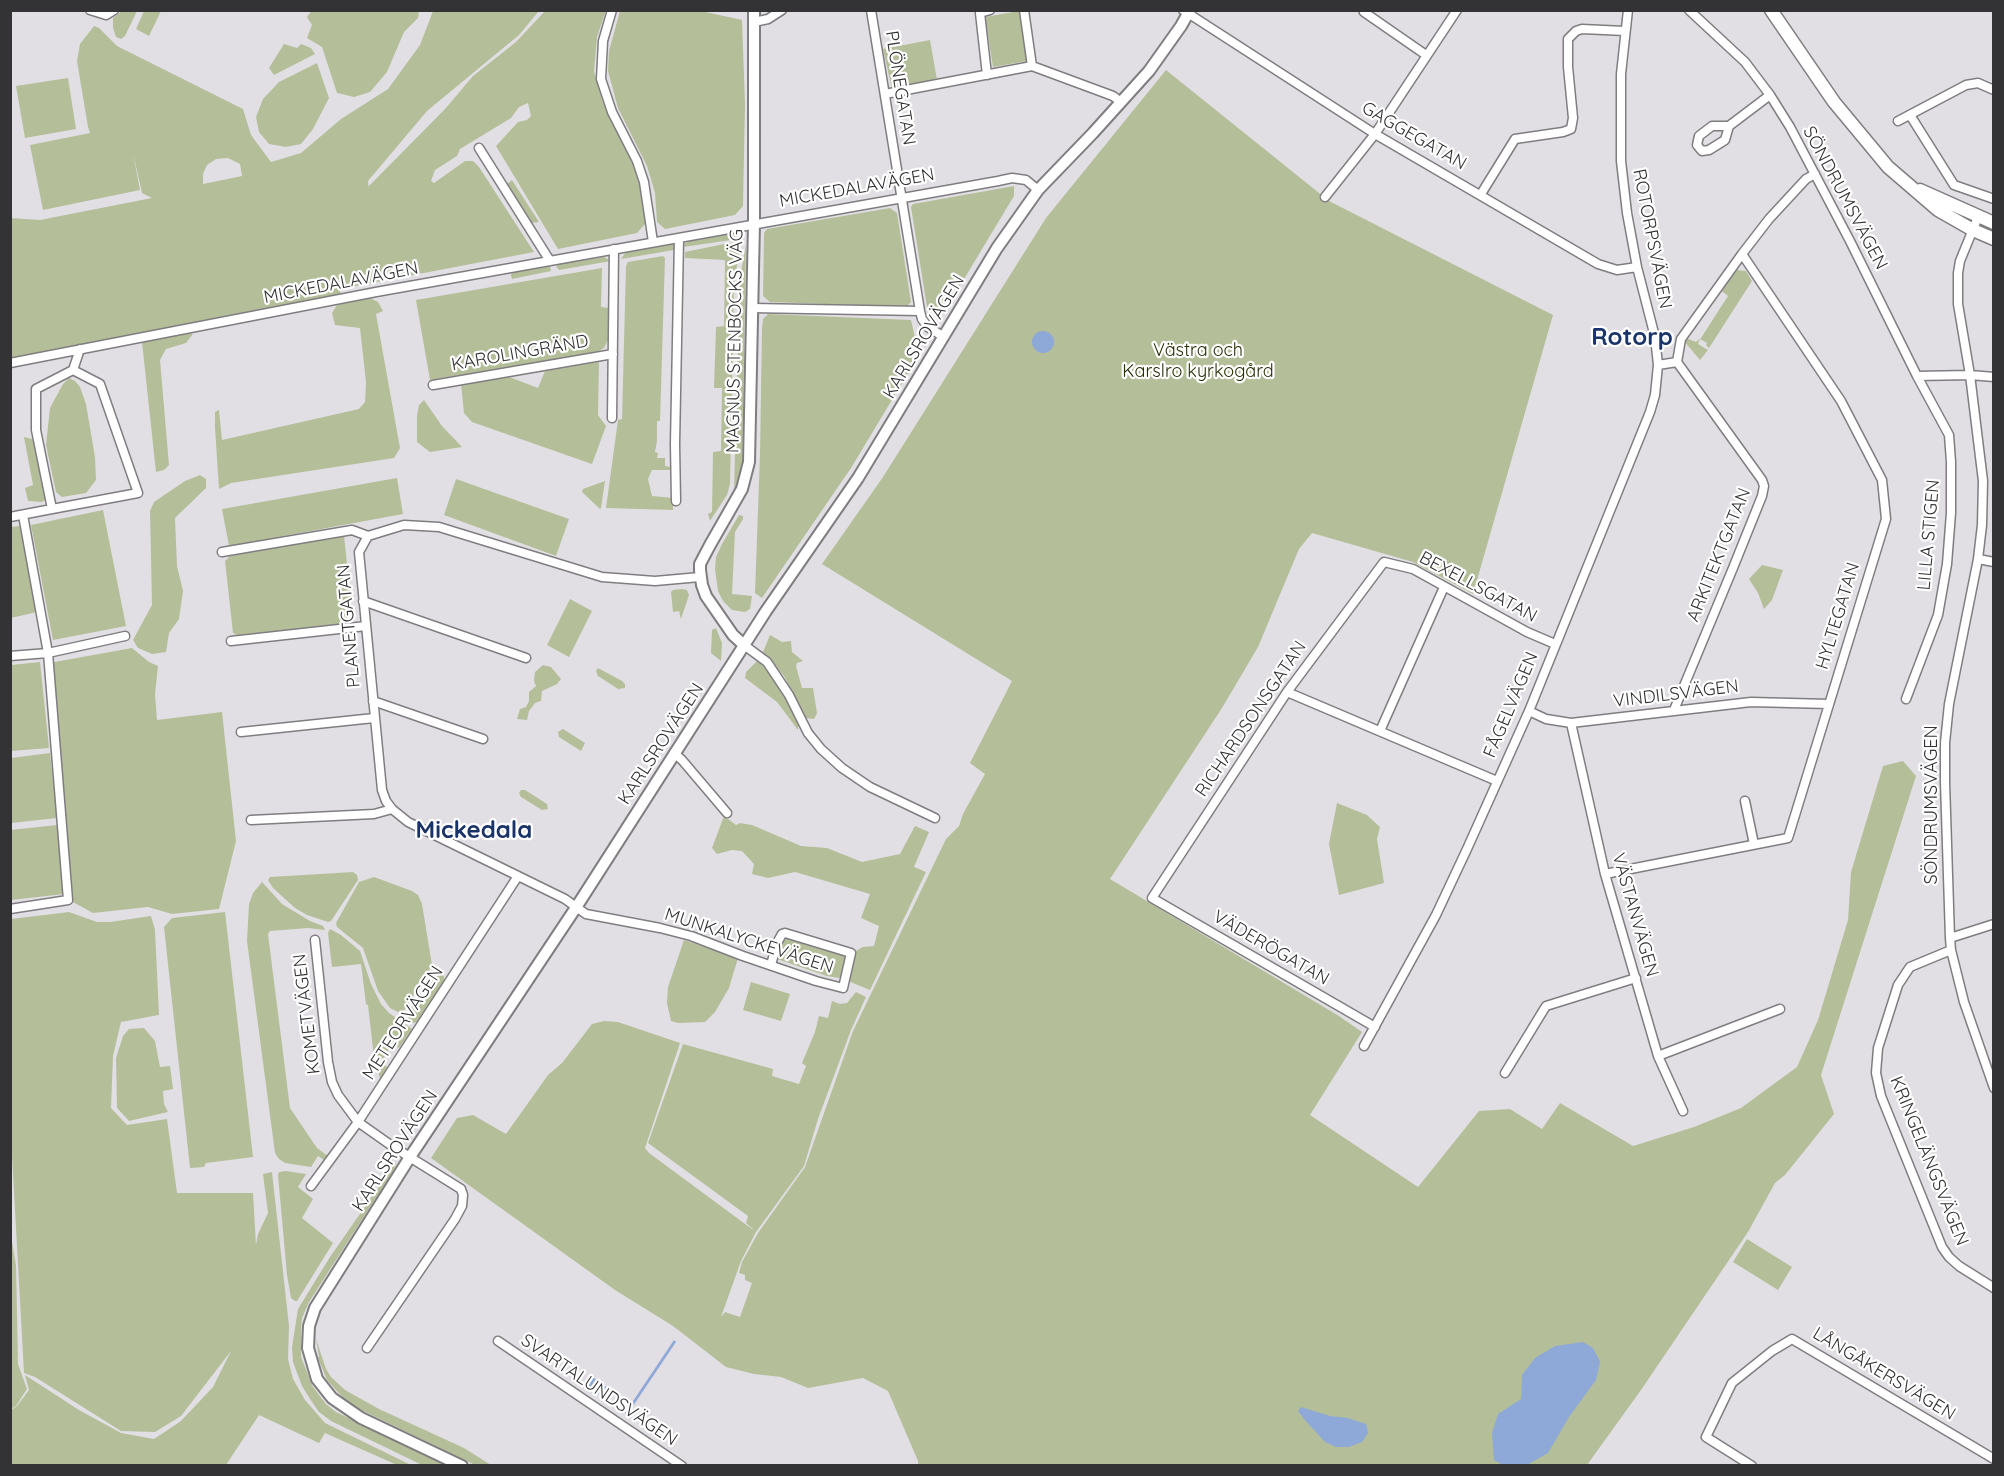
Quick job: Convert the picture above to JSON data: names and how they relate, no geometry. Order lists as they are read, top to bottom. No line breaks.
{"streets":{"street":["PLÖNEGATAN","GAGGEGATAN","MICKEDALAVÄGEN","SÖNDRUMSVÄGEN","ROTORPSVÄGEN","KARLSROVÄGEN","MAGNUS STENBOCKS VÄG","KAROLINGRÄND","LILLA STIGEN","ARKITEKTGATAN","BEXELLSGATAN","HYLTEGATAN","PLANETGATAN","VINDILSVÄGEN","FÅGELVÄGEN","RICHARDSONSGATAN","VÄSTANVÄGEN","MUNKALYCKEVÄGEN","VÄDERÖGATAN","KOMETVÄGEN","METEORVÄGEN","KRINGELÄNGSVÄGEN","LÅNGÅKERSVÄGEN","SVARTALUNDSVÄGEN"]},"crossings":[["PLÖNEGATAN","MICKEDALAVÄGEN"],["PLÖNEGATAN","KARLSROVÄGEN"],["GAGGEGATAN","ROTORPSVÄGEN"],["GAGGEGATAN","KARLSROVÄGEN"],["MICKEDALAVÄGEN","KARLSROVÄGEN"],["MICKEDALAVÄGEN","MAGNUS STENBOCKS VÄG"],["SÖNDRUMSVÄGEN","LILLA STIGEN"],["SÖNDRUMSVÄGEN","KRINGELÄNGSVÄGEN"],["ROTORPSVÄGEN","FÅGELVÄGEN"],["KARLSROVÄGEN","MUNKALYCKEVÄGEN"],["KARLSROVÄGEN","KOMETVÄGEN"],["ARKITEKTGATAN","VINDILSVÄGEN"],["BEXELLSGATAN","FÅGELVÄGEN"],["BEXELLSGATAN","RICHARDSONSGATAN"],["HYLTEGATAN","VINDILSVÄGEN"],["HYLTEGATAN","VÄSTANVÄGEN"],["VINDILSVÄGEN","FÅGELVÄGEN"],["VINDILSVÄGEN","VÄSTANVÄGEN"],["FÅGELVÄGEN","VÄDERÖGATAN"],["RICHARDSONSGATAN","VÄDERÖGATAN"],["KOMETVÄGEN","METEORVÄGEN"]],"districts":["Rotorp","Mickedala"],"parks":["Västra och Karslro kyrkogård"]}
